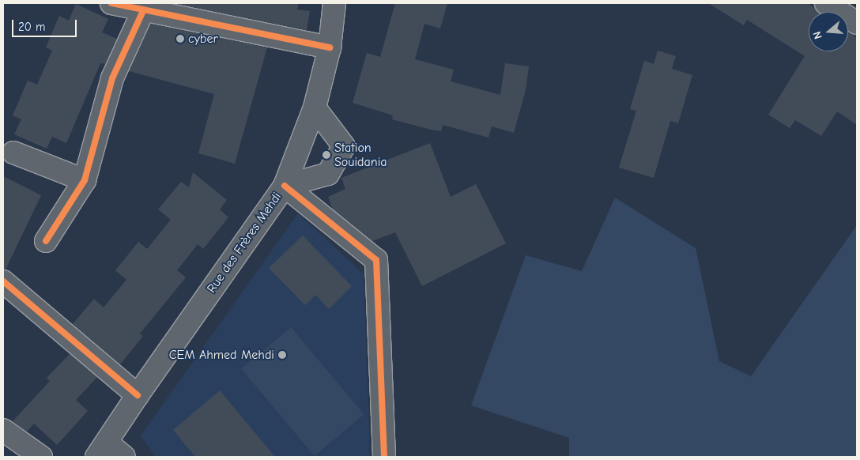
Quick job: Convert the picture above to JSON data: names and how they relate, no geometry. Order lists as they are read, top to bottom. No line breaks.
{"streets":{"street":["Rue des Frères Mehdi"]},"places":["cyber","Station Souidania","CEM Ahmed Mehdi"],"scale_bar":"20 m","north":"left"}
